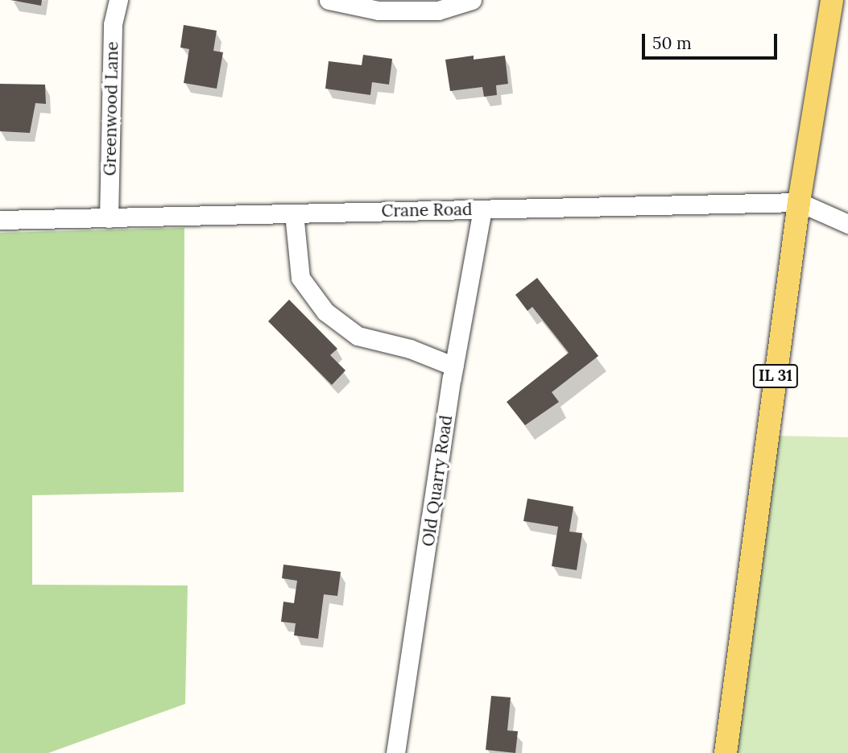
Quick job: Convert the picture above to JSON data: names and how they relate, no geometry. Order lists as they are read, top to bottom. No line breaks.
{"streets":{"main road":["IL 31"],"street":["Greenwood Lane","Crane Road","Old Quarry Road"]},"crossings":[["Greenwood Lane","Crane Road"],["Crane Road","IL 31"],["Crane Road","Old Quarry Road"]],"scale_bar":"50 m"}
